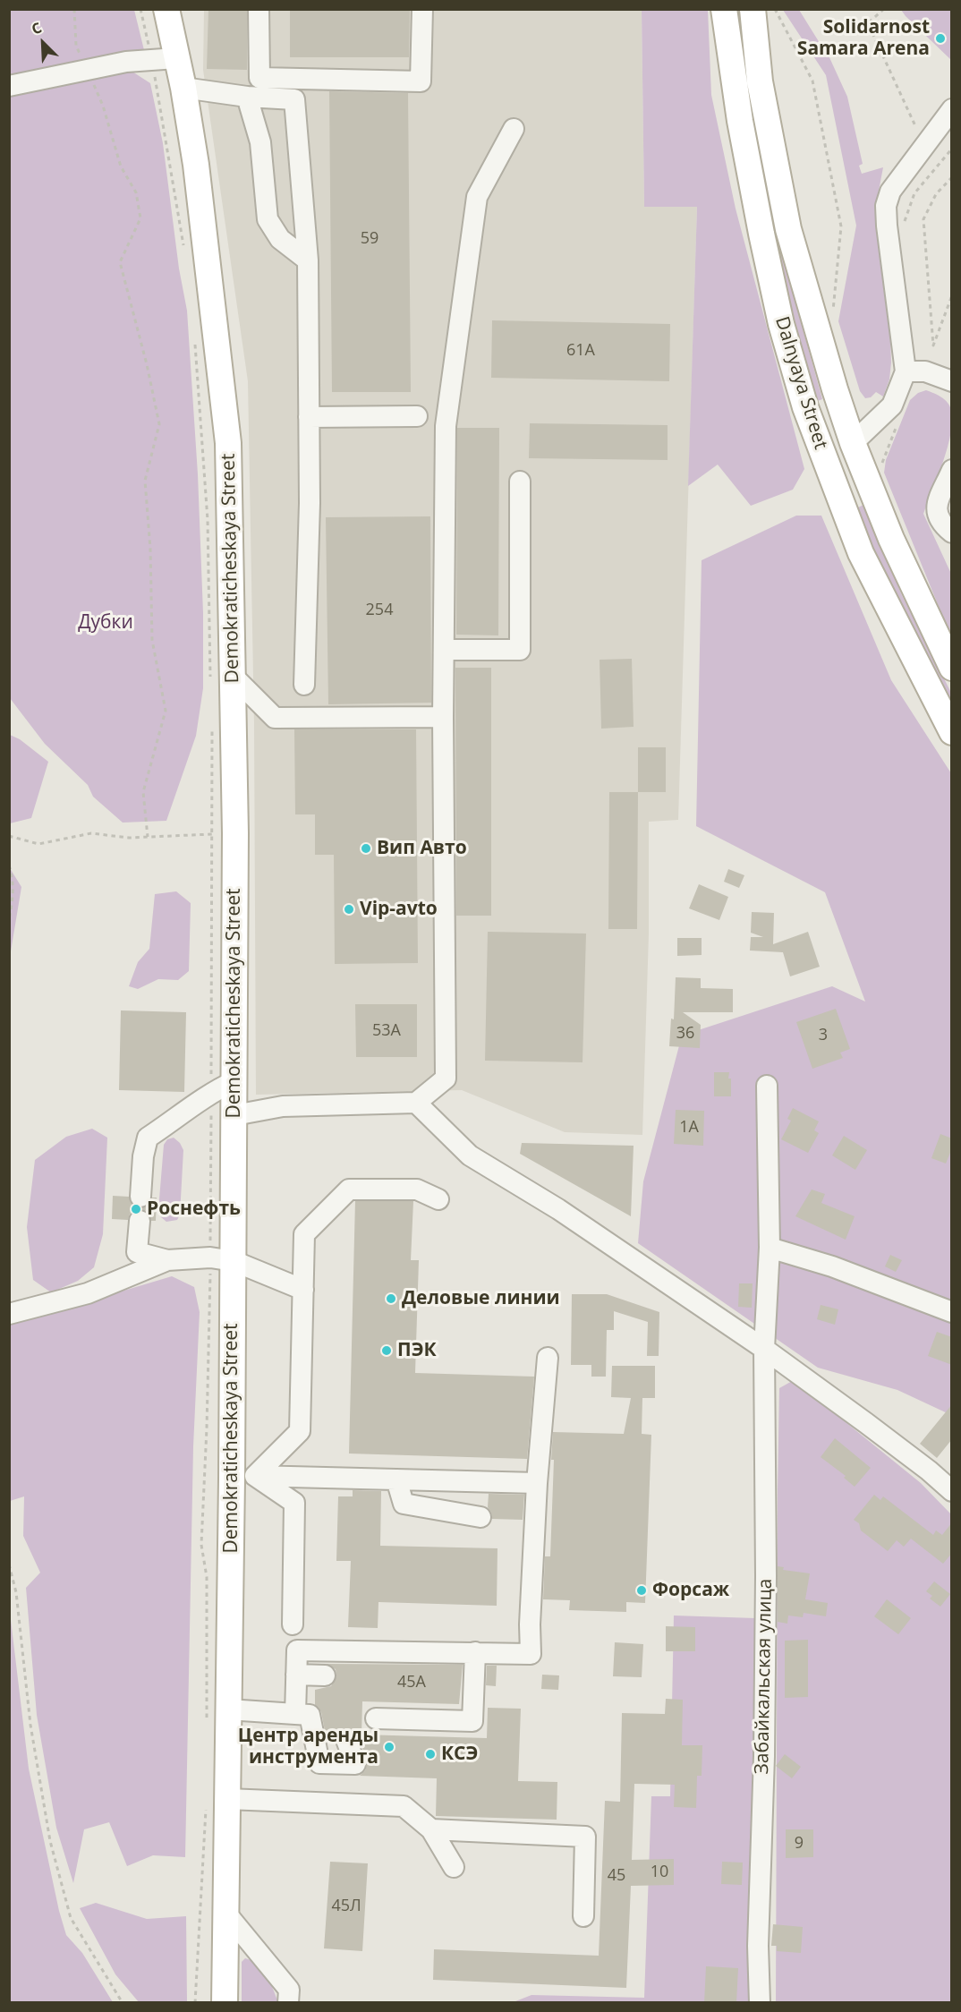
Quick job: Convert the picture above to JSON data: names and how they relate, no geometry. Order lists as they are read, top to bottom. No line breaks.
{"streets":{"main road":["Dalnyaya Street","Demokraticheskaya Street"],"street":["Забайкальская улица"]},"parks":["Дубки"],"places":["Solidarnost Samara Arena","Вип Авто","Vip-avto","Роснефть","Деловые линии","ПЭК","Форсаж","Центр аренды инструмента","КСЭ"],"house_numbers":["59","61А","254","53А","36","3","1А","45А","9","10","45","45Л"],"north":"top left"}
